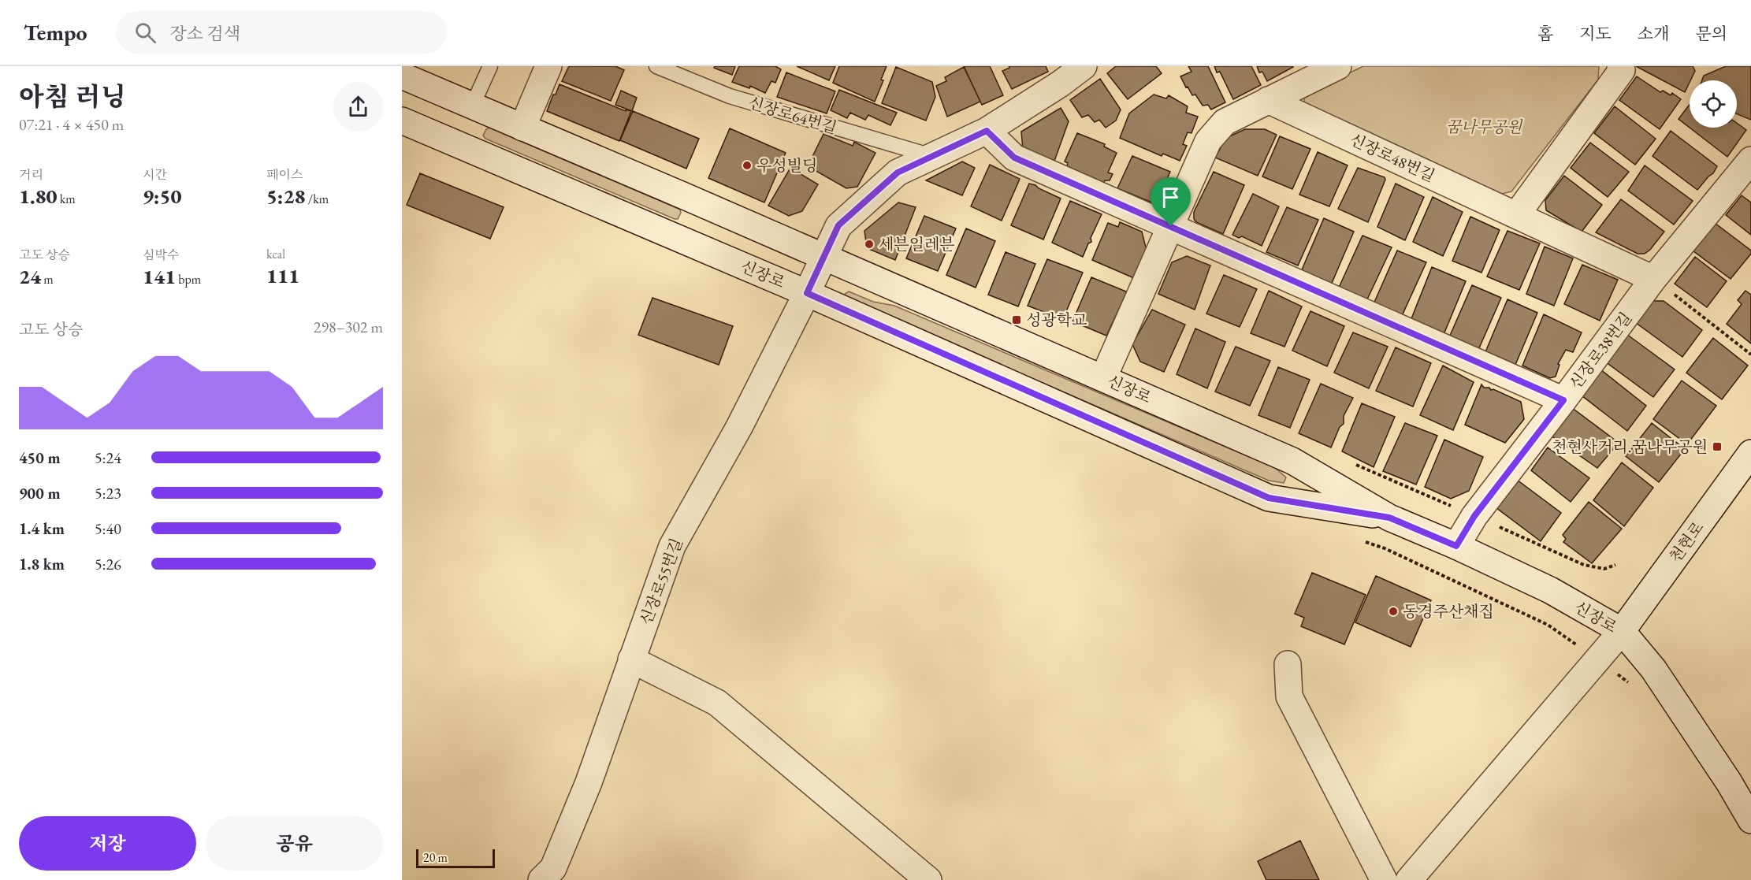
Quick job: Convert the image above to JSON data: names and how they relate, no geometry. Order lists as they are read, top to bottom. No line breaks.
{"streets":{"street":["신장로48번길","신장로","신장로38번길","천현로","신장로55번길"],"lane":["신장로64번길"]},"crossings":[["신장로64번길","신장로55번길"],["신장로48번길","신장로38번길"],["신장로","신장로38번길"],["신장로","천현로"],["신장로","신장로55번길"]],"parks":["꿈나무공원"],"places":{"other":["우성빌딩","세븐일레븐","동경주산채집"],"transit":["성광학교","천현사거리.꿈나무공원"]},"scale_bar":"20 m","page":{"header":"Tempo","search":"장소 검색","nav":["홈","지도","소개","문의"],"heading":["아침 러닝","07:21 · 4 × 450 m"],"stats":[["거리","1.80 km"],["시간","9:50"],["페이스","5:28 /km"],["고도 상승","24 m"],["심박수","141 bpm"],["kcal","111"]],"chart":["고도 상승","298–302 m"],"list":[{"name":"450 m","note":"5:24"},{"name":"900 m","note":"5:23"},{"name":"1.4 km","note":"5:40"},{"name":"1.8 km","note":"5:26"}],"buttons":["저장","공유"],"scale":"20 m"}}
